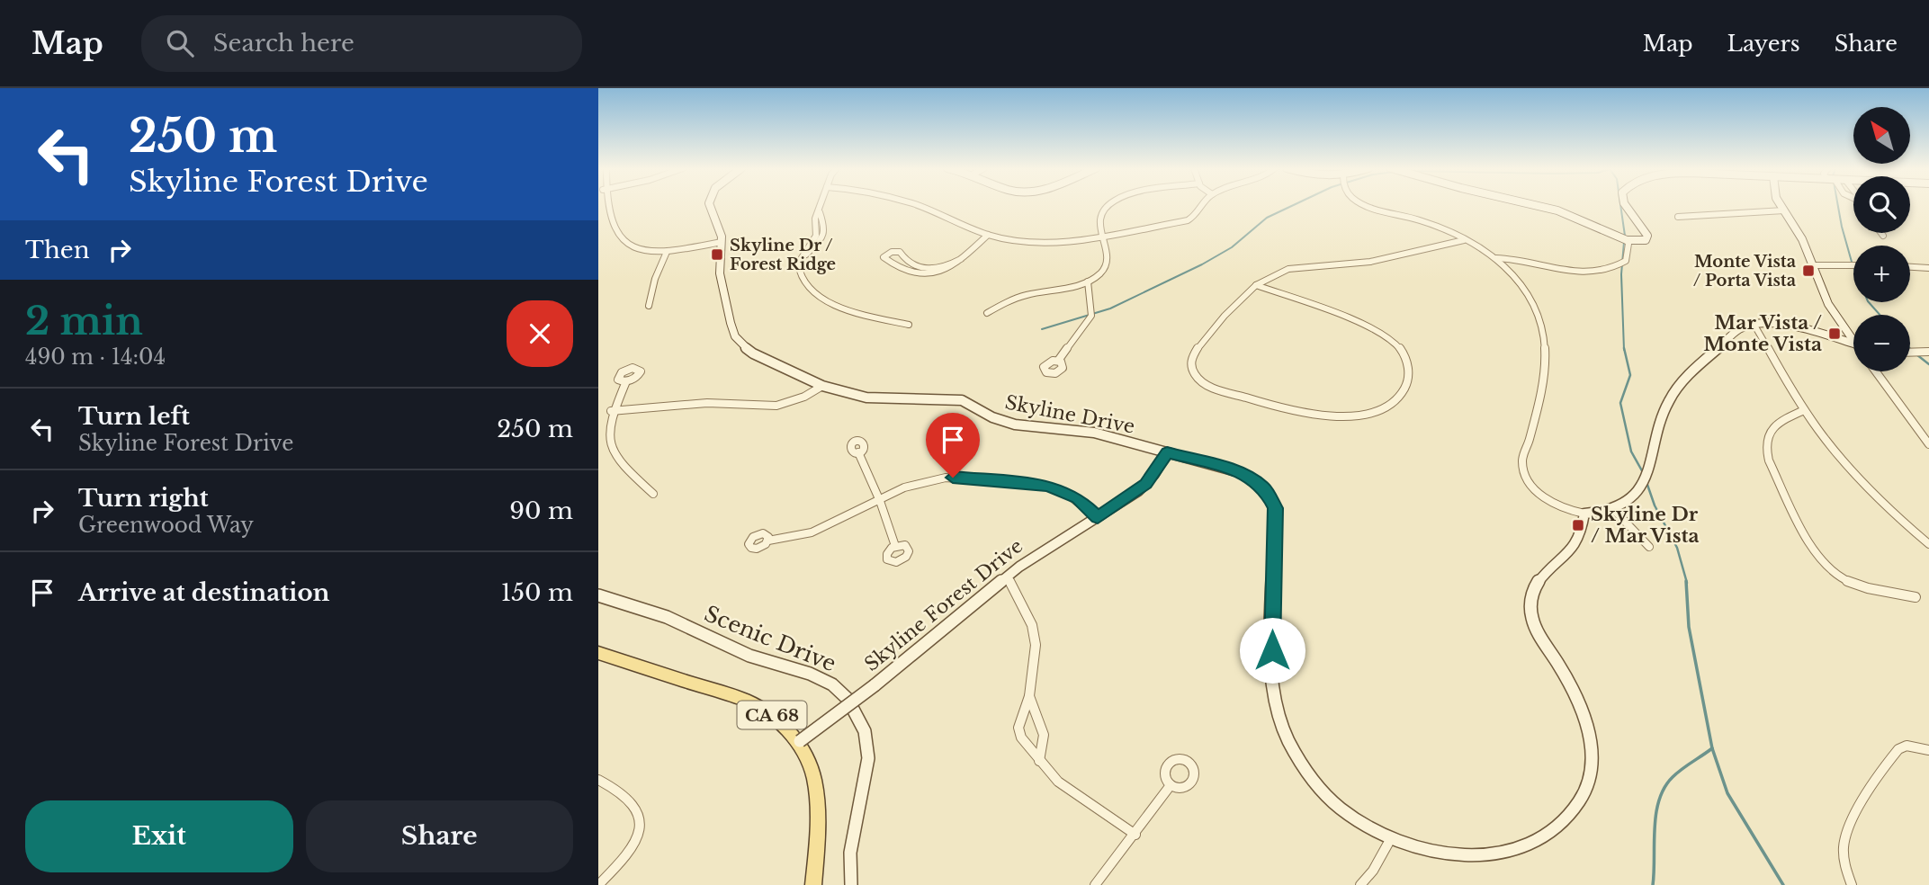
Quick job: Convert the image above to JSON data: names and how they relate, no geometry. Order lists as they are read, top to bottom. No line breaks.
{"streets":{"main road":["CA 68"],"street":["Skyline Drive","Skyline Forest Drive","Scenic Drive"]},"crossings":[["Skyline Drive","Skyline Forest Drive"],["Skyline Forest Drive","CA 68"]],"places":{"transit":["Skyline Dr / Forest Ridge","Monte Vista / Porta Vista","Mar Vista / Monte Vista","Skyline Dr / Mar Vista"]},"north":"top left","page":{"header":"Map","search":"Search here","nav":["Map","Layers","Share"],"turn":["250 m","Skyline Forest Drive"],"map_buttons":["+","−"],"then":"Then","heading":["2 min","490 m · 14:04"],"list":[{"name":"Turn left","note":"Skyline Forest Drive","value":"250 m"},{"name":"Turn right","note":"Greenwood Way","value":"90 m"},{"name":"Arrive at destination","value":"150 m"}],"buttons":["Exit","Share"]}}
